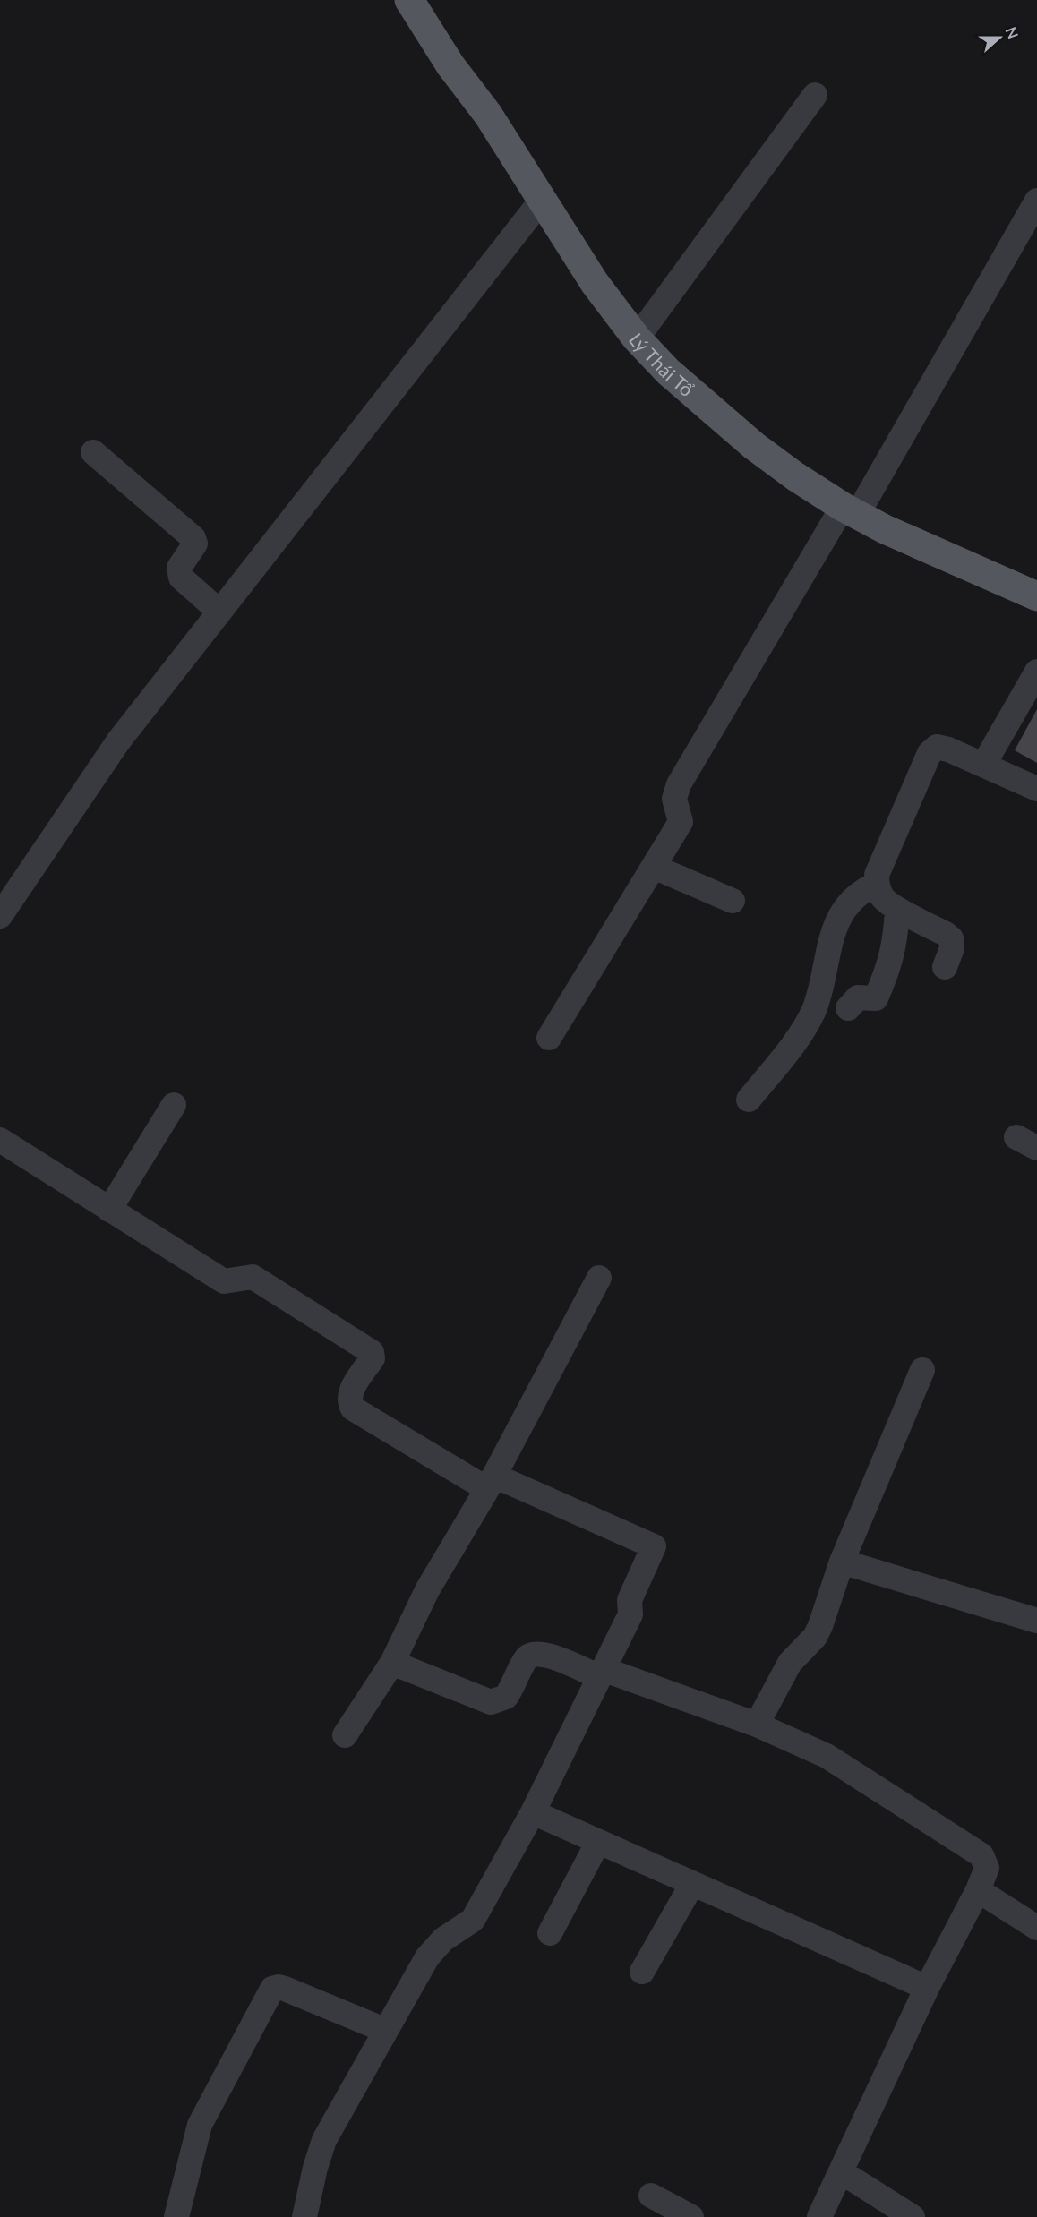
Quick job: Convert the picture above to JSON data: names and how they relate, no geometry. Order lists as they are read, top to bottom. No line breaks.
{"streets":{"main road":["Lý Thái Tổ"]},"north":"right"}
